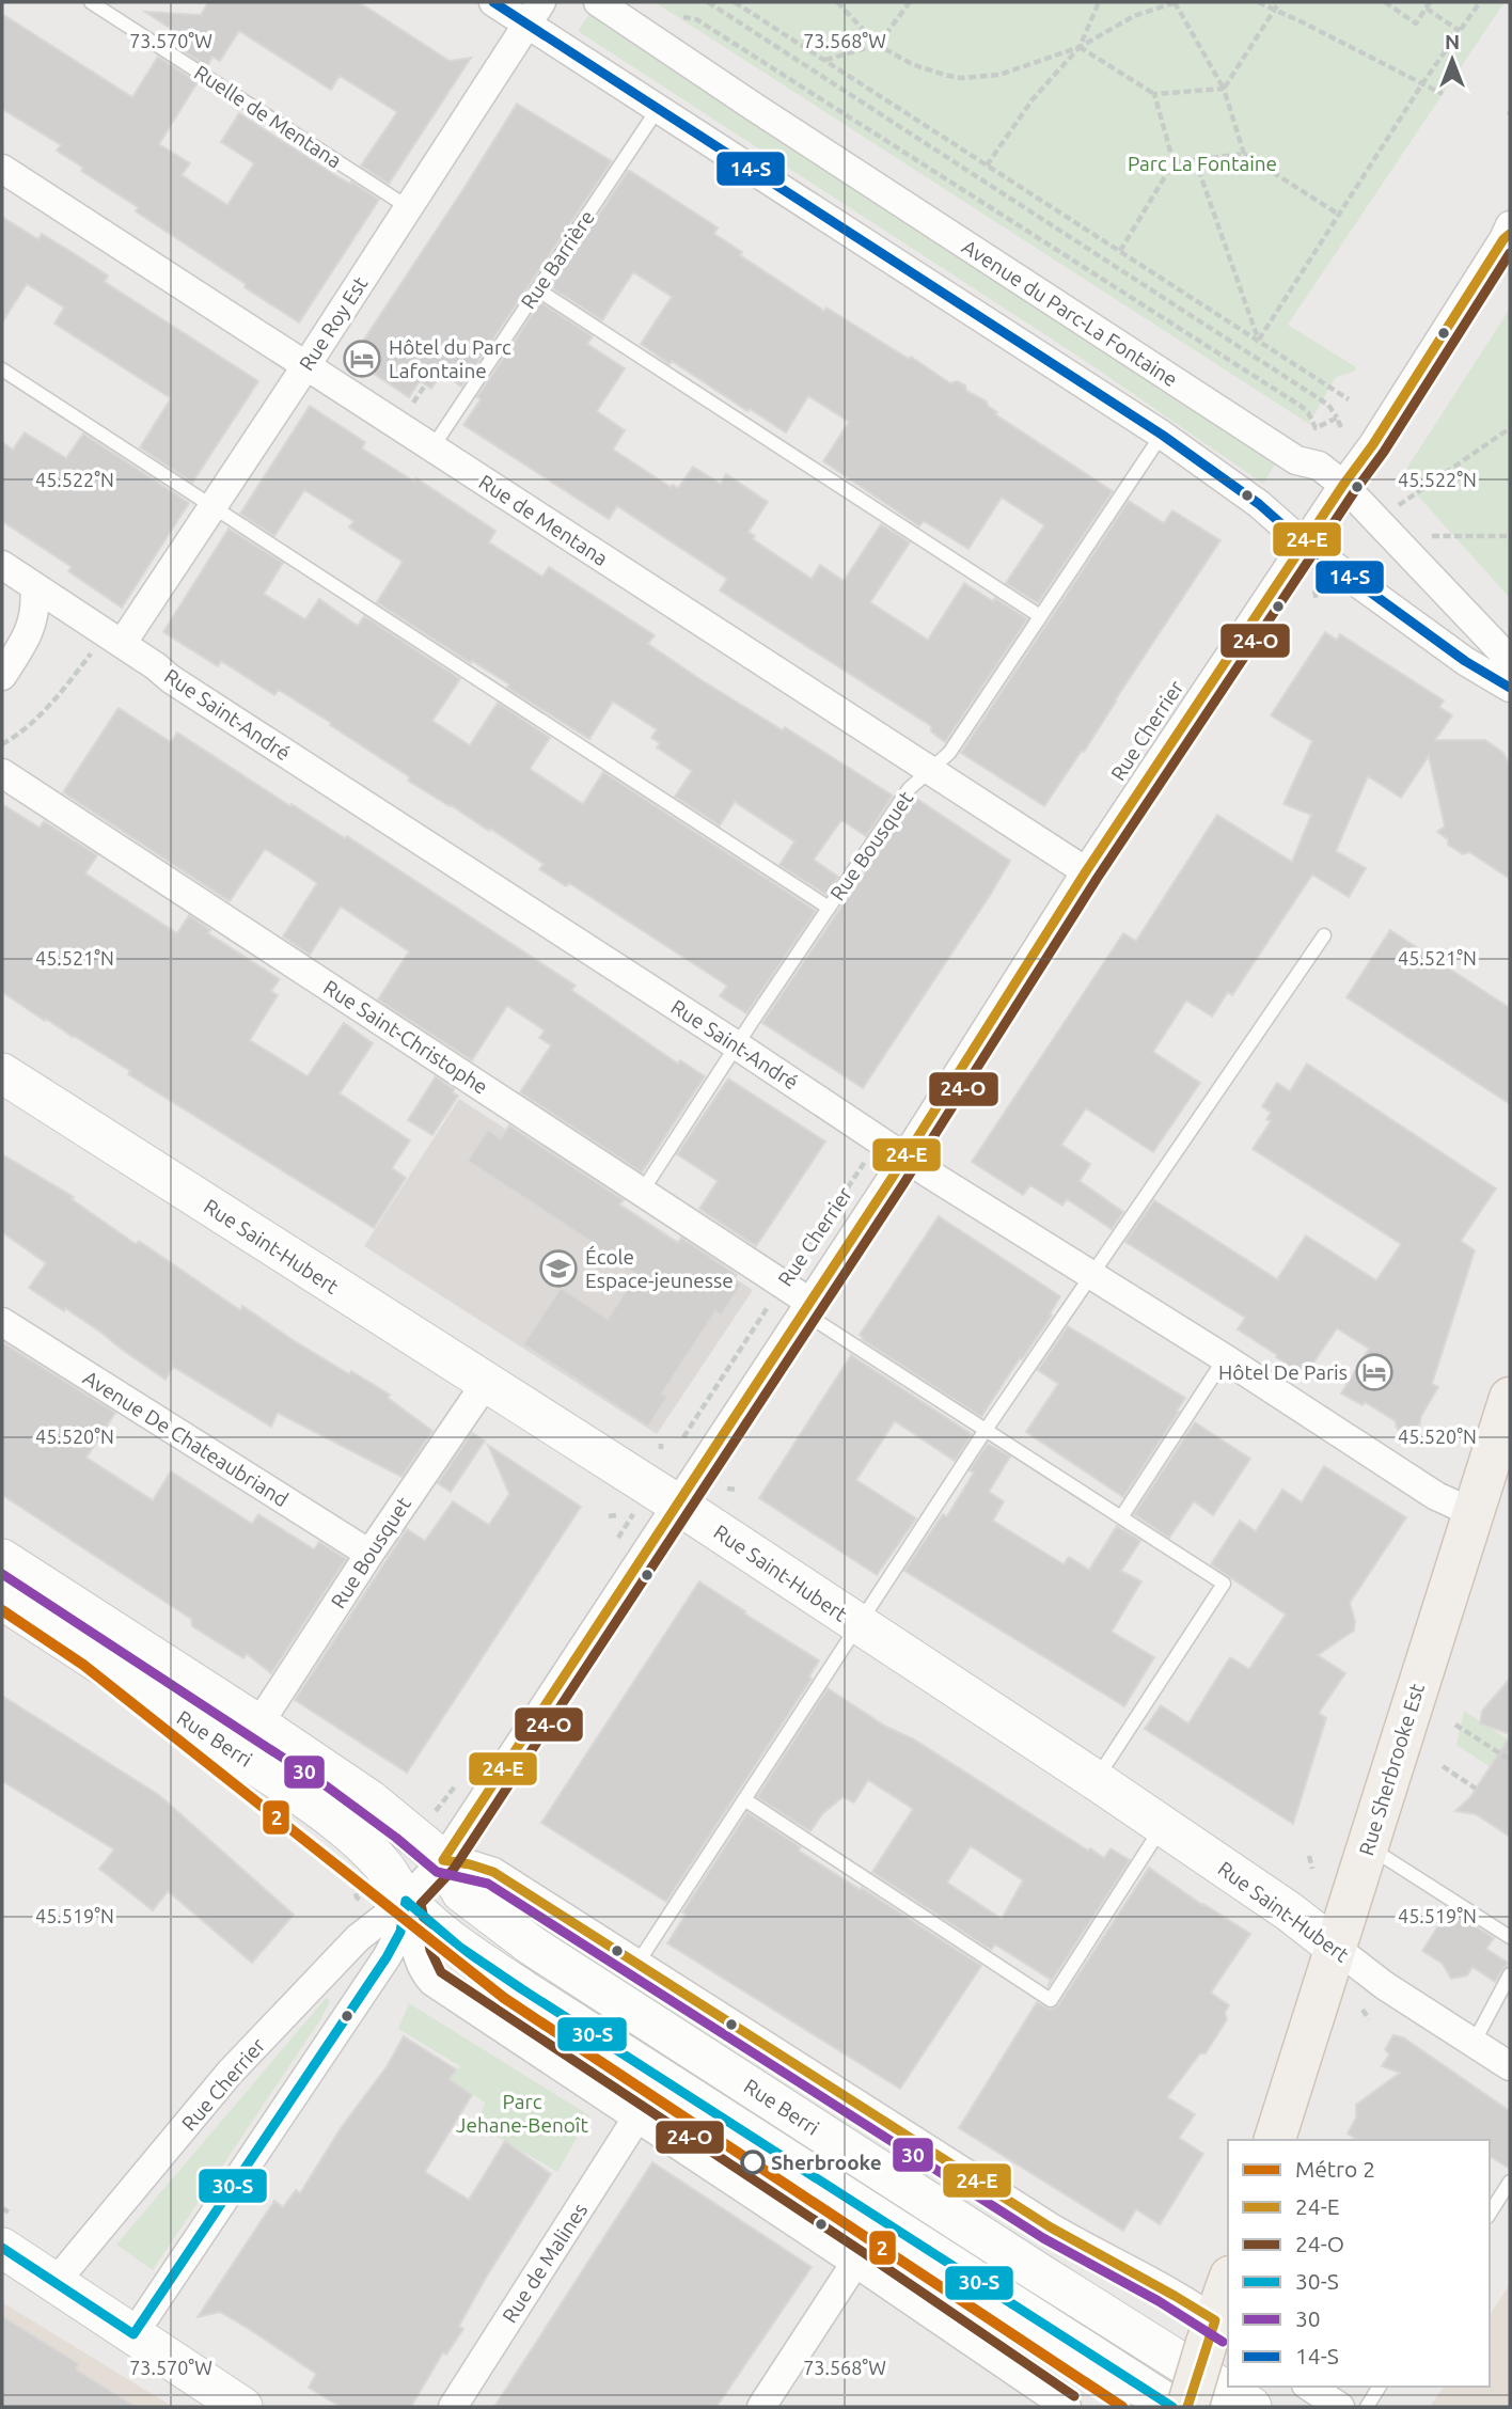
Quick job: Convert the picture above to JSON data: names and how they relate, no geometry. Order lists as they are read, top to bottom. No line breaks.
{"streets":{"main road":["Rue Sherbrooke Est"],"street":["Avenue du Parc-La Fontaine","Rue Roy Est","Rue de Mentana","Rue Saint-André","Rue Cherrier","Rue Bousquet","Rue Saint-Christophe","Rue Saint-Hubert","Avenue De Chateaubriand","Rue Berri","Rue de Malines"],"lane":["Ruelle de Mentana","Rue Barrière"]},"crossings":[["Ruelle de Mentana","Rue Roy Est"],["Rue Barrière","Rue de Mentana"],["Avenue du Parc-La Fontaine","Rue Cherrier"],["Rue Roy Est","Rue de Mentana"],["Rue Roy Est","Rue Saint-André"],["Rue de Mentana","Rue Cherrier"],["Rue de Mentana","Rue Bousquet"],["Rue Saint-André","Rue Cherrier"],["Rue Saint-André","Rue Bousquet"],["Rue Saint-André","Rue Sherbrooke Est"],["Rue Cherrier","Rue Saint-Christophe"],["Rue Cherrier","Rue Saint-Hubert"],["Rue Cherrier","Rue Berri"],["Rue Bousquet","Rue Saint-Christophe"],["Rue Bousquet","Rue Saint-Hubert"],["Rue Bousquet","Avenue De Chateaubriand"],["Rue Bousquet","Rue Berri"],["Rue Saint-Hubert","Rue Sherbrooke Est"],["Rue Berri","Rue de Malines"]],"parks":["Parc La Fontaine","Parc Jehane-Benoît"],"places":{"hotel":["Hôtel du Parc Lafontaine","Hôtel De Paris"],"school or university":["École Espace-jeunesse"],"other":["Sherbrooke"]},"lines":["transit line 14-S","transit line 24-E","transit line 24-O","transit line 30","metro line 2","transit line 30-S"],"legend":["Métro 2","24-E","24-O","30-S","30","14-S"],"north":"top","coordinates":["73.570°W","73.568°W","45.522°N","45.521°N","45.520°N","45.519°N"]}
